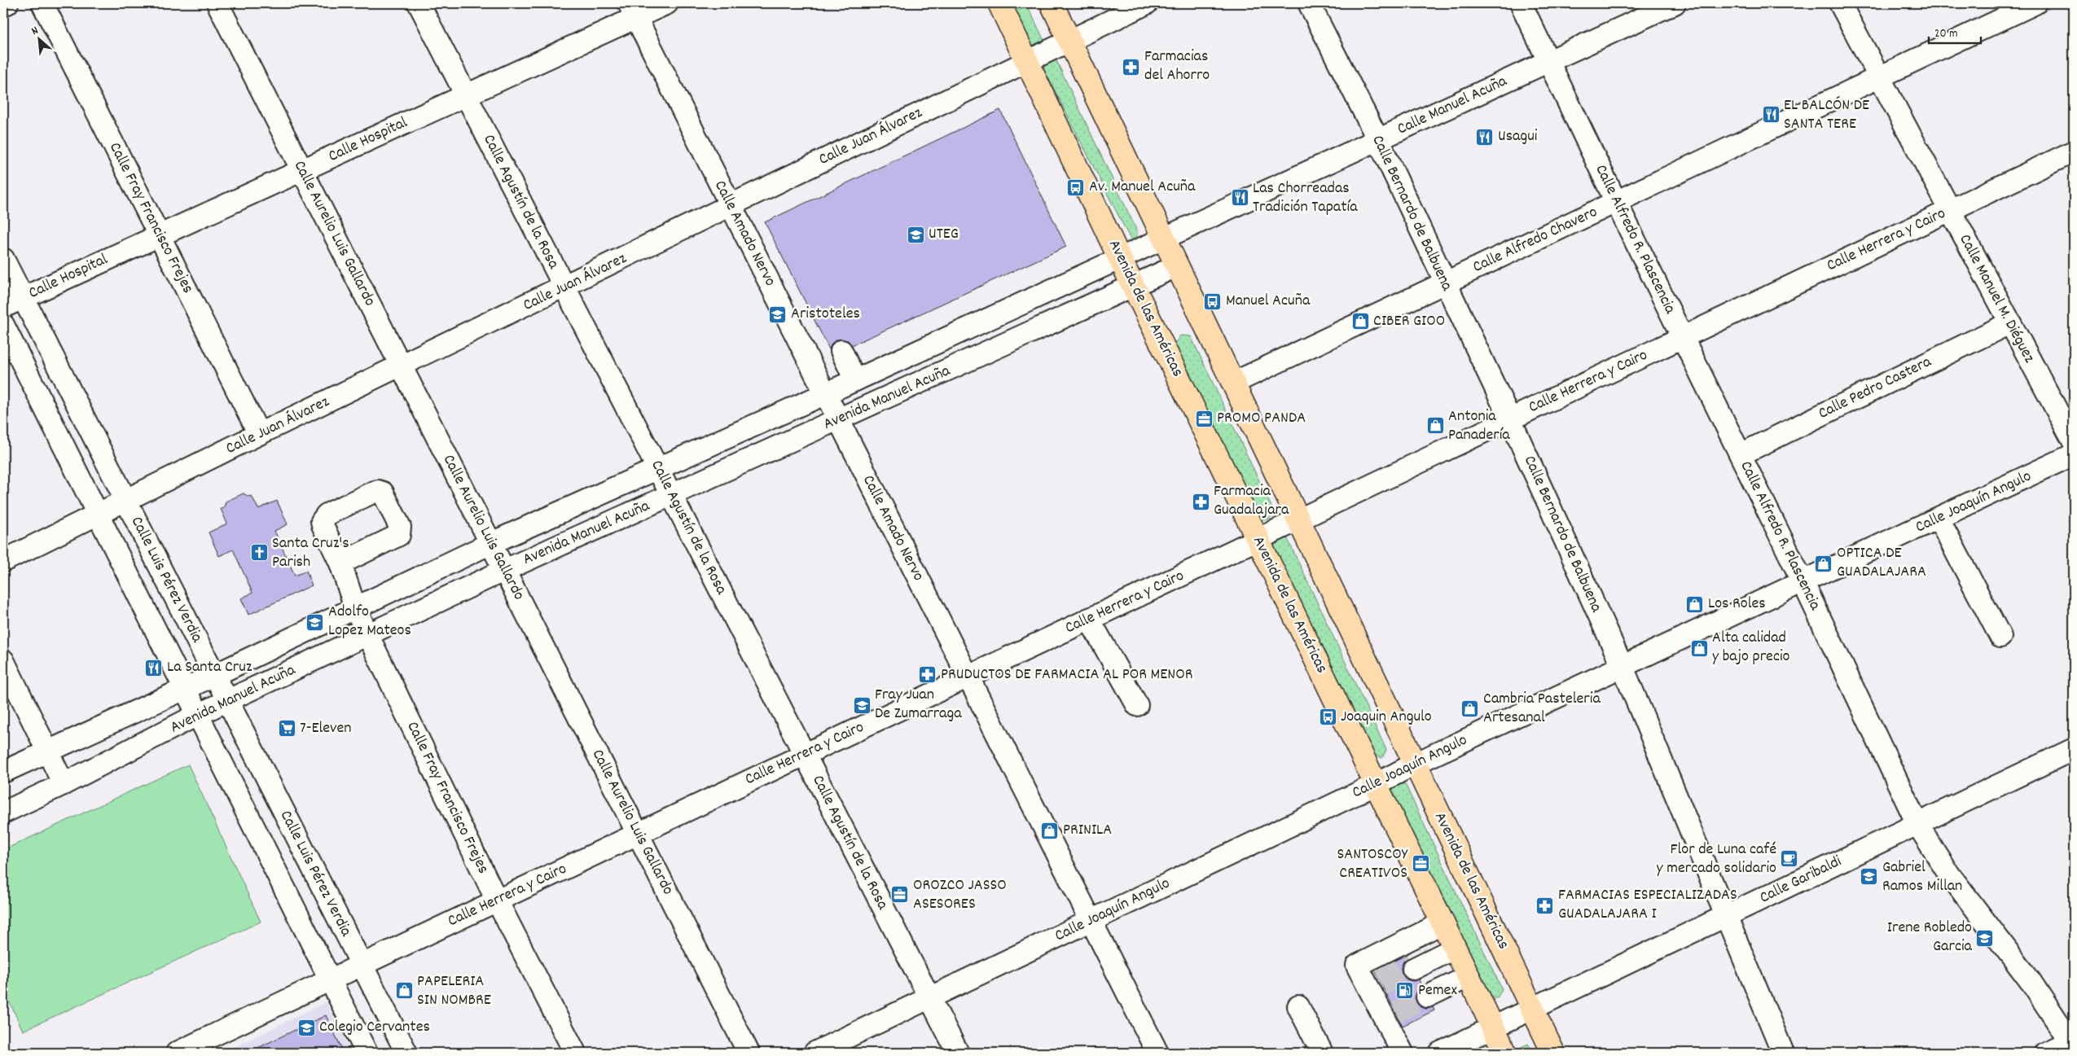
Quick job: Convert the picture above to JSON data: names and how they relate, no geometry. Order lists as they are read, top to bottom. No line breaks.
{"streets":{"main road":["Avenida de las Américas"],"street":["Calle Manuel Acuña","Calle Juan Álvarez","Calle Hospital","Calle Agustín de la Rosa","Calle Bernardo de Balbuena","Calle Fray Francisco Frejes","Calle Aurelio Luis Gallardo","Calle Amado Nervo","Calle Alfredo R. Plascencia","Calle Alfredo Chavero","Calle Herrera y Cairo","Calle Manuel M. Diéguez","Calle Pedro Castera","Avenida Manuel Acuña","Calle Joaquín Angulo","Calle Luis Pérez Verdia","Calle Garibaldi"]},"crossings":[["Calle Manuel Acuña","Calle Bernardo de Balbuena"],["Calle Manuel Acuña","Calle Alfredo R. Plascencia"],["Calle Manuel Acuña","Avenida de las Américas"],["Calle Manuel Acuña","Avenida Manuel Acuña"],["Calle Juan Álvarez","Calle Agustín de la Rosa"],["Calle Juan Álvarez","Calle Fray Francisco Frejes"],["Calle Juan Álvarez","Calle Aurelio Luis Gallardo"],["Calle Juan Álvarez","Calle Amado Nervo"],["Calle Juan Álvarez","Avenida de las Américas"],["Calle Juan Álvarez","Calle Luis Pérez Verdia"],["Calle Hospital","Calle Agustín de la Rosa"],["Calle Hospital","Calle Fray Francisco Frejes"],["Calle Hospital","Calle Aurelio Luis Gallardo"],["Calle Hospital","Calle Amado Nervo"],["Calle Hospital","Calle Luis Pérez Verdia"],["Calle Agustín de la Rosa","Calle Herrera y Cairo"],["Calle Agustín de la Rosa","Avenida Manuel Acuña"],["Calle Agustín de la Rosa","Calle Joaquín Angulo"],["Calle Bernardo de Balbuena","Calle Alfredo Chavero"],["Calle Bernardo de Balbuena","Calle Herrera y Cairo"],["Calle Bernardo de Balbuena","Calle Joaquín Angulo"],["Calle Bernardo de Balbuena","Calle Garibaldi"],["Calle Fray Francisco Frejes","Calle Herrera y Cairo"],["Calle Fray Francisco Frejes","Avenida Manuel Acuña"],["Calle Aurelio Luis Gallardo","Calle Herrera y Cairo"],["Calle Aurelio Luis Gallardo","Avenida Manuel Acuña"],["Calle Amado Nervo","Calle Herrera y Cairo"],["Calle Amado Nervo","Avenida Manuel Acuña"],["Calle Amado Nervo","Calle Joaquín Angulo"],["Calle Alfredo R. Plascencia","Calle Alfredo Chavero"],["Calle Alfredo R. Plascencia","Calle Herrera y Cairo"],["Calle Alfredo R. Plascencia","Calle Pedro Castera"],["Calle Alfredo R. Plascencia","Calle Joaquín Angulo"],["Calle Alfredo R. Plascencia","Calle Garibaldi"],["Calle Alfredo Chavero","Calle Manuel M. Diéguez"],["Calle Alfredo Chavero","Avenida de las Américas"],["Calle Herrera y Cairo","Calle Manuel M. Diéguez"],["Calle Herrera y Cairo","Avenida de las Américas"],["Calle Herrera y Cairo","Calle Luis Pérez Verdia"],["Calle Manuel M. Diéguez","Calle Pedro Castera"],["Avenida de las Américas","Avenida Manuel Acuña"],["Avenida de las Américas","Calle Joaquín Angulo"],["Avenida de las Américas","Calle Garibaldi"],["Avenida Manuel Acuña","Calle Luis Pérez Verdia"]],"places":{"pharmacy":["Farmacias del Ahorro","Farmacia Guadalajara","PRUDUCTOS DE FARMACIA AL POR MENOR","FARMACIAS ESPECIALIZADAS GUADALAJARA I"],"restaurant":["EL BALCÓN DE SANTA TERE","Usagui","Las Chorreadas Tradición Tapatía","La Santa Cruz"],"bus stop":["Av. Manuel Acuña","Manuel Acuña","Joaquin Angulo"],"school or university":["UTEG","Aristoteles","Adolfo Lopez Mateos","Fray Juan De Zumarraga","Gabriel Ramos Millan","Irene Robledo Garcia","Colegio Cervantes"],"shop":["CIBER GIOO","Antonia Panadería","OPTICA DE GUADALAJARA","Los Roles","Alta calidad y bajo precio","Cambria Pasteleria Artesanal","PRINILA","PAPELERIA SIN NOMBRE"],"office":["PROMO PANDA","SANTOSCOY CREATIVOS","OROZCO JASSO ASESORES"],"church":["Santa Cruz's Parish"],"supermarket":["7-Eleven"],"cafe":["Flor de Luna café y mercado solidario"],"fuel station":["Pemex"]},"scale_bar":"20 m","north":"top left"}
